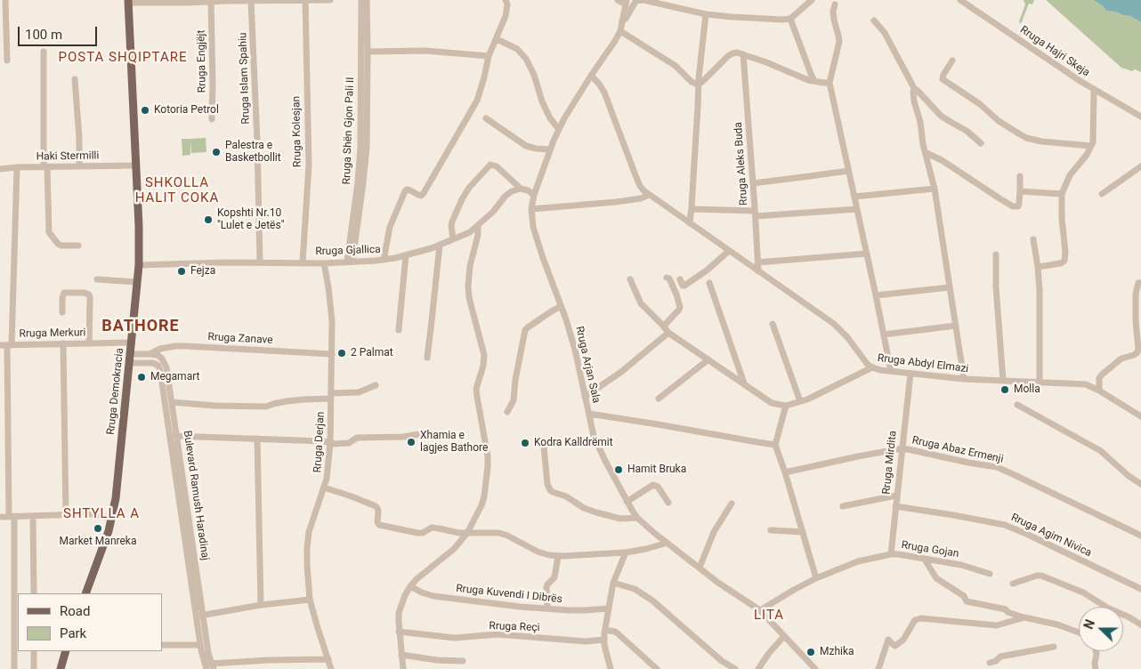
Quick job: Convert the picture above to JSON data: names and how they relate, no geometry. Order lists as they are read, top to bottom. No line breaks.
{"streets":{"main road":["Rruga Demokracia"],"street":["Rruga Hajri Skeja","Rruga Engjëjt","Rruga Islam Spahiu","Rruga Shën Gjon Pali II","Rruga Kolesjan","Haki Stermilli","Rruga Aleks Buda","Rruga Gjallica","Rruga Merkuri","Rruga Zanave","Rruga Abdyl Elmazi","Rruga Arjan Sala","Rruga Derjan","Rruga Abaz Ermenji","Rruga Mirdita","Bulevard Ramush Haradinaj","Rruga Agim Nivica","Rruga Gojan","Rruga Kuvendi I Dibrës","Rruga Reçi"]},"crossings":[["Rruga Islam Spahiu","Rruga Gjallica"],["Rruga Shën Gjon Pali II","Rruga Gjallica"],["Rruga Kolesjan","Rruga Gjallica"],["Haki Stermilli","Rruga Demokracia"],["Rruga Aleks Buda","Rruga Abdyl Elmazi"],["Rruga Gjallica","Rruga Demokracia"],["Rruga Gjallica","Rruga Derjan"],["Rruga Merkuri","Rruga Demokracia"],["Rruga Zanave","Rruga Derjan"],["Rruga Zanave","Bulevard Ramush Haradinaj"],["Rruga Abdyl Elmazi","Rruga Mirdita"],["Rruga Arjan Sala","Rruga Gojan"],["Rruga Abaz Ermenji","Rruga Mirdita"],["Rruga Mirdita","Rruga Agim Nivica"],["Rruga Mirdita","Rruga Gojan"]],"districts":["POSTA SHQIPTARE","SHKOLLA HALIT COKA","BATHORE","SHTYLLA A","LITA"],"places":["Kotoria Petrol","Palestra e Basketbollit","Kopshti Nr.10 \"Lulet e Jetës\"","Fejza","2 Palmat","Megamart","Molla","Xhamia e lagjes Bathore","Kodra Kalldrëmit","Hamit Bruka","Market Manreka","Mzhika"],"legend":["Road","Park"],"scale_bar":"100 m","north":"left"}
